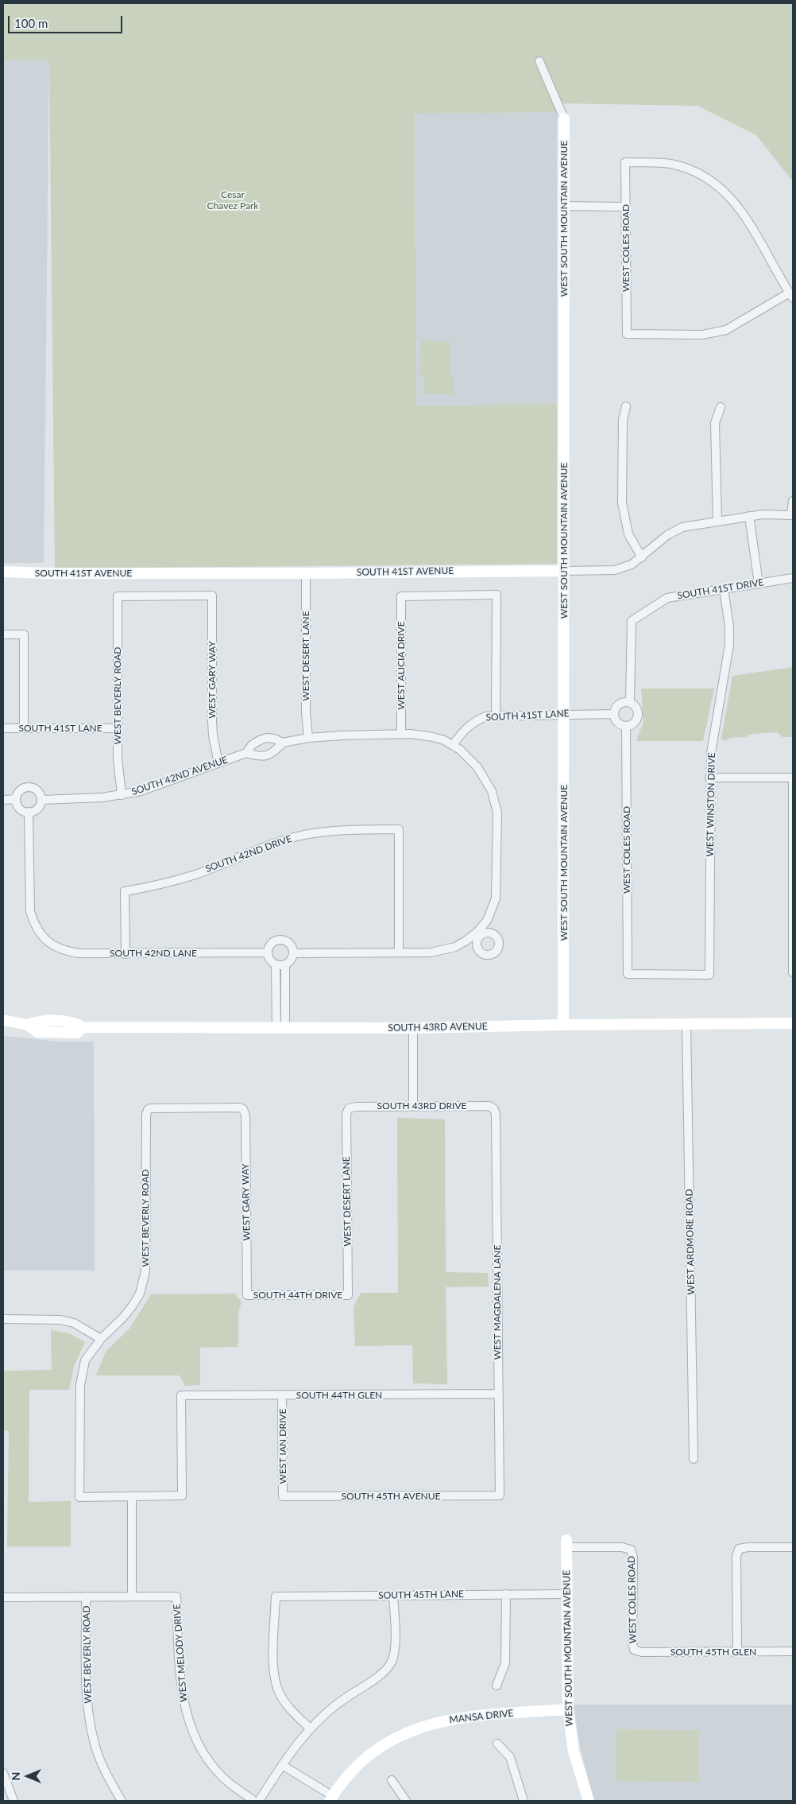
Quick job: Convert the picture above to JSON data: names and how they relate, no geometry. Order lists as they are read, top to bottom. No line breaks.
{"streets":{"street":["WEST SOUTH MOUNTAIN AVENUE","WEST COLES ROAD","SOUTH 41ST AVENUE","SOUTH 41ST DRIVE","WEST DESERT LANE","WEST ALICIA DRIVE","WEST GARY WAY","WEST BEVERLY ROAD","SOUTH 41ST LANE","SOUTH 42ND AVENUE","WEST WINSTON DRIVE","SOUTH 42ND DRIVE","SOUTH 42ND LANE","SOUTH 43RD AVENUE","SOUTH 43RD DRIVE","WEST ARDMORE ROAD","SOUTH 44TH DRIVE","WEST MAGDALENA LANE","SOUTH 44TH GLEN","WEST IAN DRIVE","SOUTH 45TH AVENUE","SOUTH 45TH LANE","SOUTH 45TH GLEN","WEST MELODY DRIVE","MANSA DRIVE"]},"crossings":[["WEST SOUTH MOUNTAIN AVENUE","WEST COLES ROAD"],["WEST SOUTH MOUNTAIN AVENUE","SOUTH 41ST AVENUE"],["WEST SOUTH MOUNTAIN AVENUE","SOUTH 41ST LANE"],["WEST SOUTH MOUNTAIN AVENUE","SOUTH 43RD AVENUE"],["WEST SOUTH MOUNTAIN AVENUE","SOUTH 45TH LANE"],["WEST SOUTH MOUNTAIN AVENUE","MANSA DRIVE"],["WEST COLES ROAD","SOUTH 41ST DRIVE"],["WEST COLES ROAD","SOUTH 41ST LANE"],["WEST COLES ROAD","WEST WINSTON DRIVE"],["WEST COLES ROAD","SOUTH 45TH GLEN"],["SOUTH 41ST AVENUE","WEST DESERT LANE"],["SOUTH 41ST DRIVE","SOUTH 41ST LANE"],["SOUTH 41ST DRIVE","WEST WINSTON DRIVE"],["WEST DESERT LANE","SOUTH 42ND AVENUE"],["WEST DESERT LANE","SOUTH 43RD DRIVE"],["WEST DESERT LANE","SOUTH 44TH DRIVE"],["WEST ALICIA DRIVE","SOUTH 41ST LANE"],["WEST ALICIA DRIVE","SOUTH 42ND AVENUE"],["WEST GARY WAY","WEST BEVERLY ROAD"],["WEST GARY WAY","SOUTH 42ND AVENUE"],["WEST GARY WAY","SOUTH 44TH DRIVE"],["WEST BEVERLY ROAD","SOUTH 41ST LANE"],["WEST BEVERLY ROAD","SOUTH 42ND AVENUE"],["WEST BEVERLY ROAD","SOUTH 44TH GLEN"],["SOUTH 41ST LANE","SOUTH 42ND AVENUE"],["SOUTH 42ND AVENUE","SOUTH 42ND LANE"],["SOUTH 42ND DRIVE","SOUTH 42ND LANE"],["SOUTH 43RD AVENUE","WEST ARDMORE ROAD"],["SOUTH 43RD DRIVE","WEST MAGDALENA LANE"],["WEST MAGDALENA LANE","SOUTH 44TH GLEN"],["WEST MAGDALENA LANE","SOUTH 45TH AVENUE"],["SOUTH 44TH GLEN","WEST IAN DRIVE"],["WEST IAN DRIVE","SOUTH 45TH AVENUE"]],"parks":["Cesar Chavez Park"],"scale_bar":"100 m","north":"left"}
